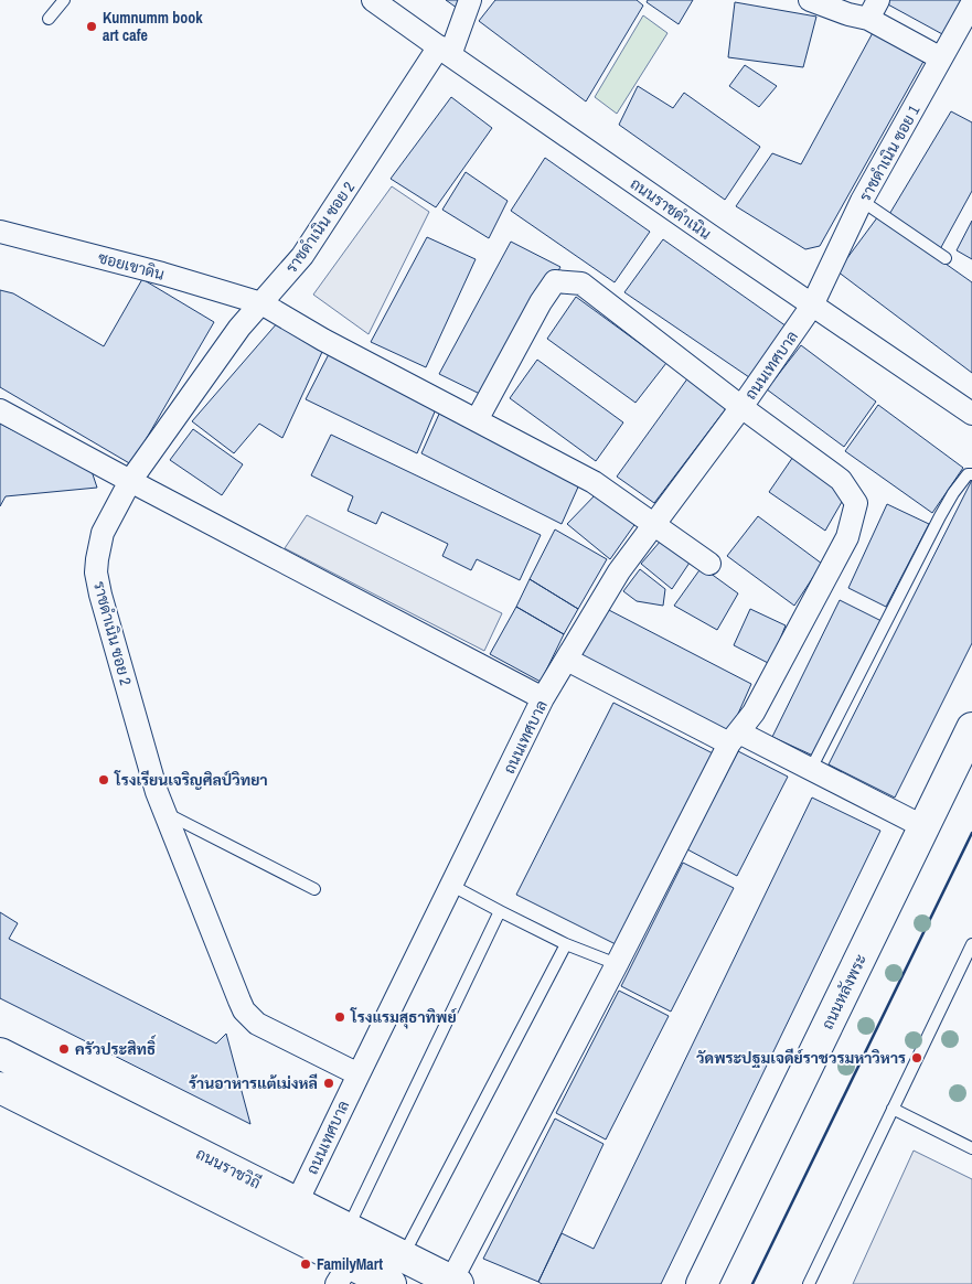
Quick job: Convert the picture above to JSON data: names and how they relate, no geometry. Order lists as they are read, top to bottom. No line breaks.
{"streets":{"main road":["ถนนหลังพระ","ถนนราชวิถี"],"street":["ราชดำเนิน ซอย 1","ถนนราชดำเนิน","ราชดำเนิน ซอย 2","ซอยเขาดิน","ถนนเทศบาล"]},"crossings":[["ราชดำเนิน ซอย 1","ถนนราชดำเนิน"],["ราชดำเนิน ซอย 1","ถนนเทศบาล"],["ถนนราชดำเนิน","ราชดำเนิน ซอย 2"],["ถนนราชดำเนิน","ถนนเทศบาล"],["ราชดำเนิน ซอย 2","ซอยเขาดิน"],["ราชดำเนิน ซอย 2","ถนนเทศบาล"],["ซอยเขาดิน","ถนนเทศบาล"],["ถนนเทศบาล","ถนนราชวิถี"]],"places":["Kumnumm book art cafe","โรงเรียนเจริญศิลป์วิทยา","โรงแรมสุธาทิพย์","ครัวประสิทธิ์","วัดพระปฐมเจดีย์ราชวรมหาวิหาร","ร้านอาหารแต้เม่งหลี","FamilyMart"]}
